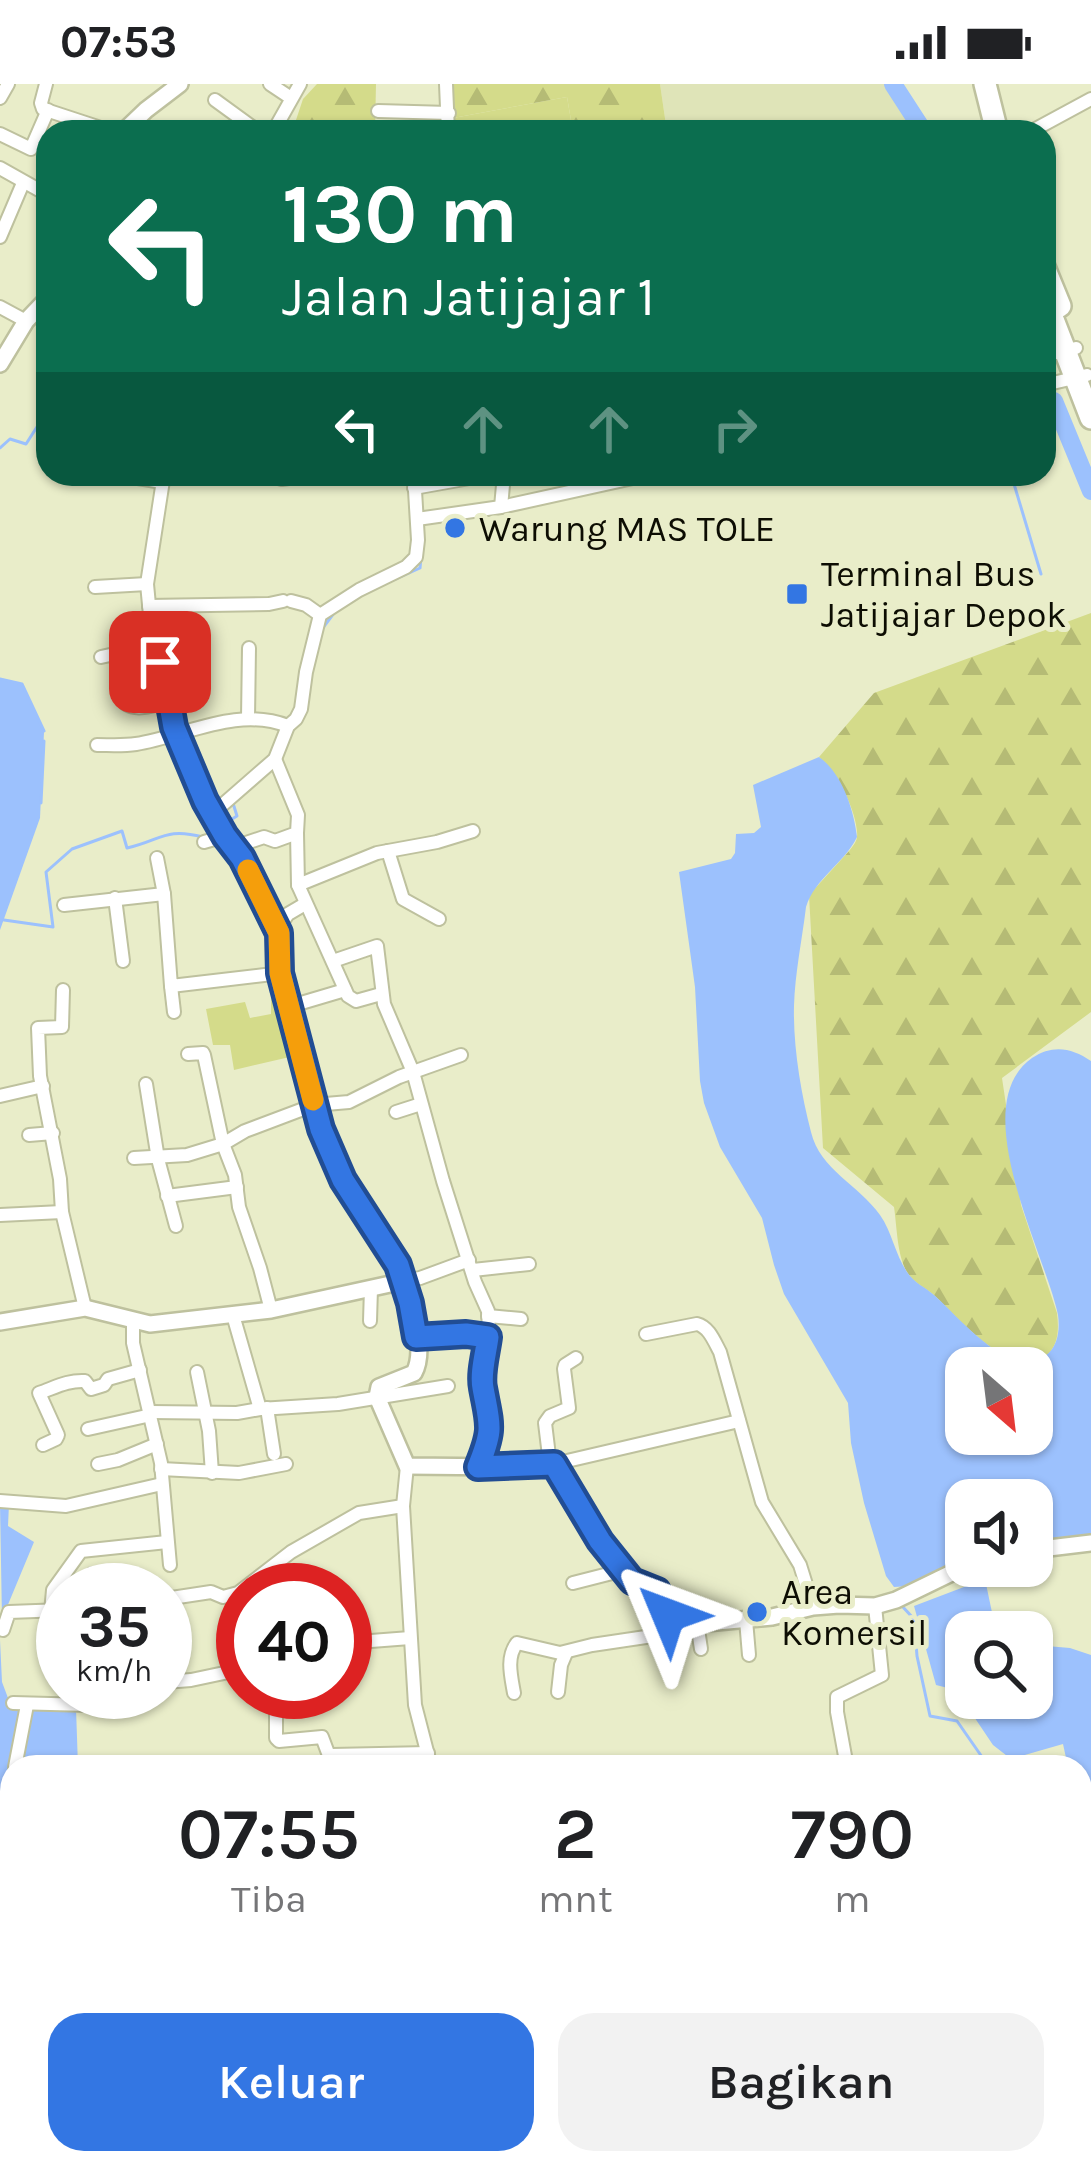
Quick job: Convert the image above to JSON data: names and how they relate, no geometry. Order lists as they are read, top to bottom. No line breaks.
{"places":{"other":["Warung MAS TOLE","Area Komersil"],"transit":["Terminal Bus Jatijajar Depok"]},"north":"bottom right","page":{"status":"07:53","turn":["130 m","Jalan Jatijajar 1"],"speed":"35 km/h","limit":"40","eta":["07:55","Tiba","2","mnt","790","m"],"buttons":["Keluar","Bagikan"]}}
